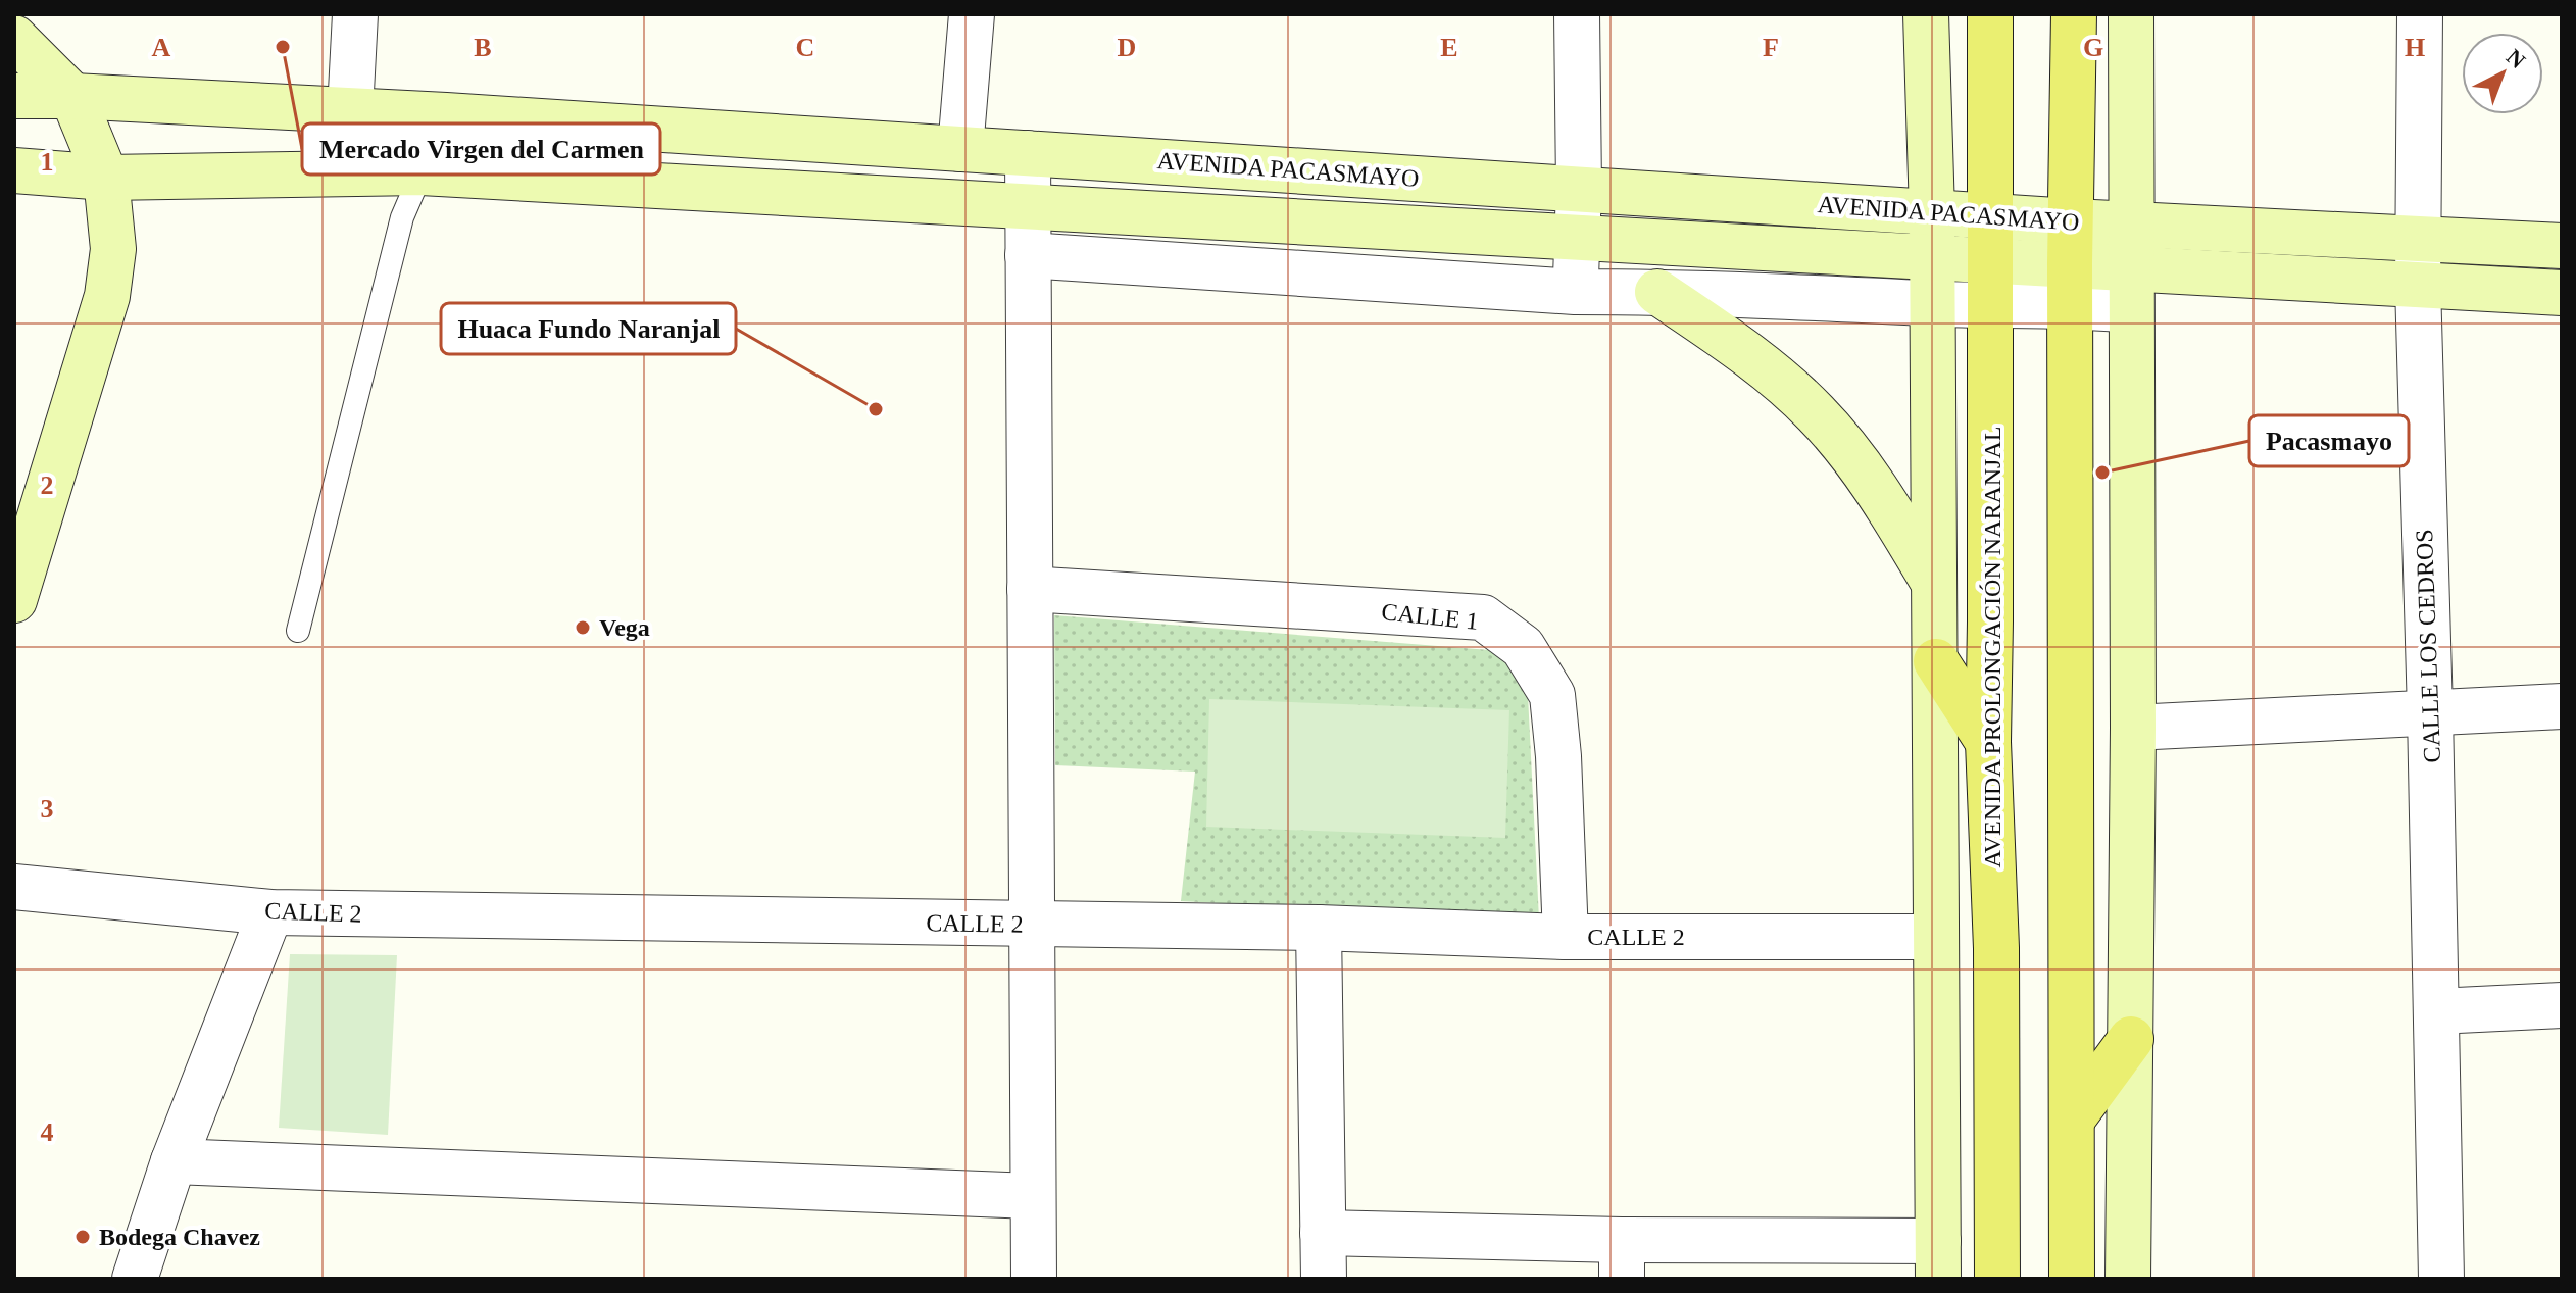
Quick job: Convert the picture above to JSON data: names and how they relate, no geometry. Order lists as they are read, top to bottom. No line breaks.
{"streets":{"main road":["AVENIDA PROLONGACIÓN NARANJAL"],"street":["AVENIDA PACASMAYO","CALLE 1","CALLE LOS CEDROS","CALLE 2"]},"crossings":[["AVENIDA PACASMAYO","CALLE LOS CEDROS"],["AVENIDA PACASMAYO","AVENIDA PROLONGACIÓN NARANJAL"],["CALLE 1","CALLE 2"]],"places":["Mercado Virgen del Carmen","Huaca Fundo Naranjal","Pacasmayo","Vega","Bodega Chavez"],"north":"top right","grid":{"columns":["A","B","C","D","E","F","G","H"],"rows":["1","2","3","4"]}}
